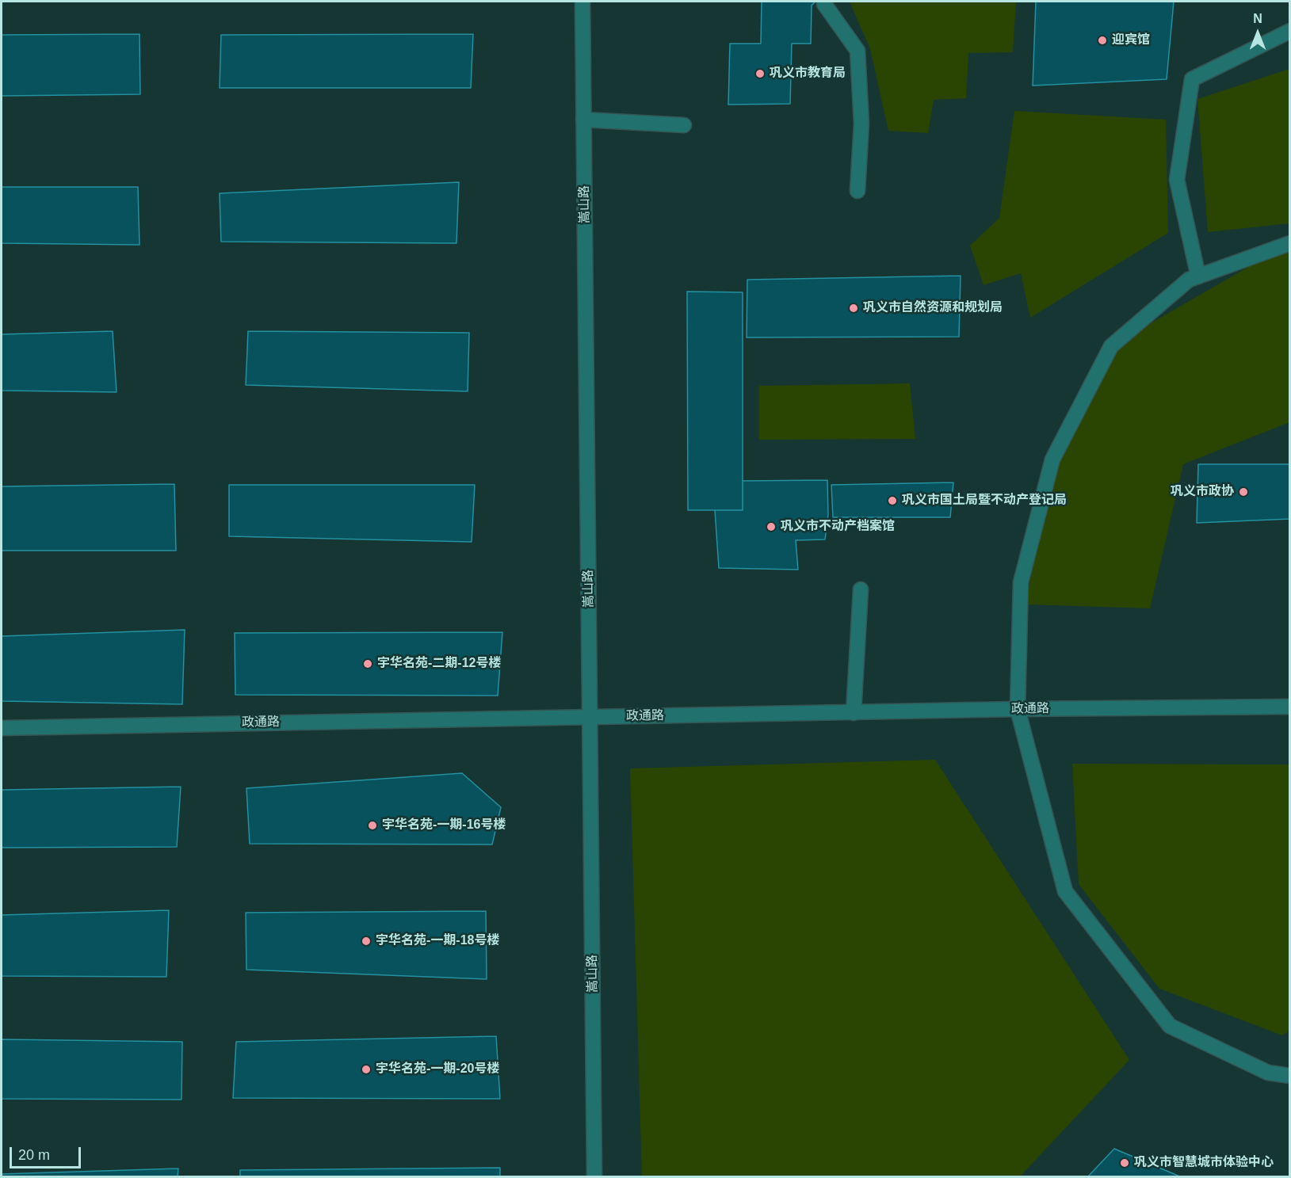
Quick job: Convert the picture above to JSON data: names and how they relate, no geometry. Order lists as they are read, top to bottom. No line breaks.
{"streets":{"street":["嵩山路","政通路"]},"crossings":[["嵩山路","政通路"]],"places":["迎宾馆","巩义市教育局","巩义市自然资源和规划局","巩义市政协","巩义市国土局暨不动产登记局","巩义市不动产档案馆","宇华名苑-二期-12号楼","宇华名苑-一期-16号楼","宇华名苑-一期-18号楼","宇华名苑-一期-20号楼","巩义市智慧城市体验中心"],"scale_bar":"20 m","north":"top"}
